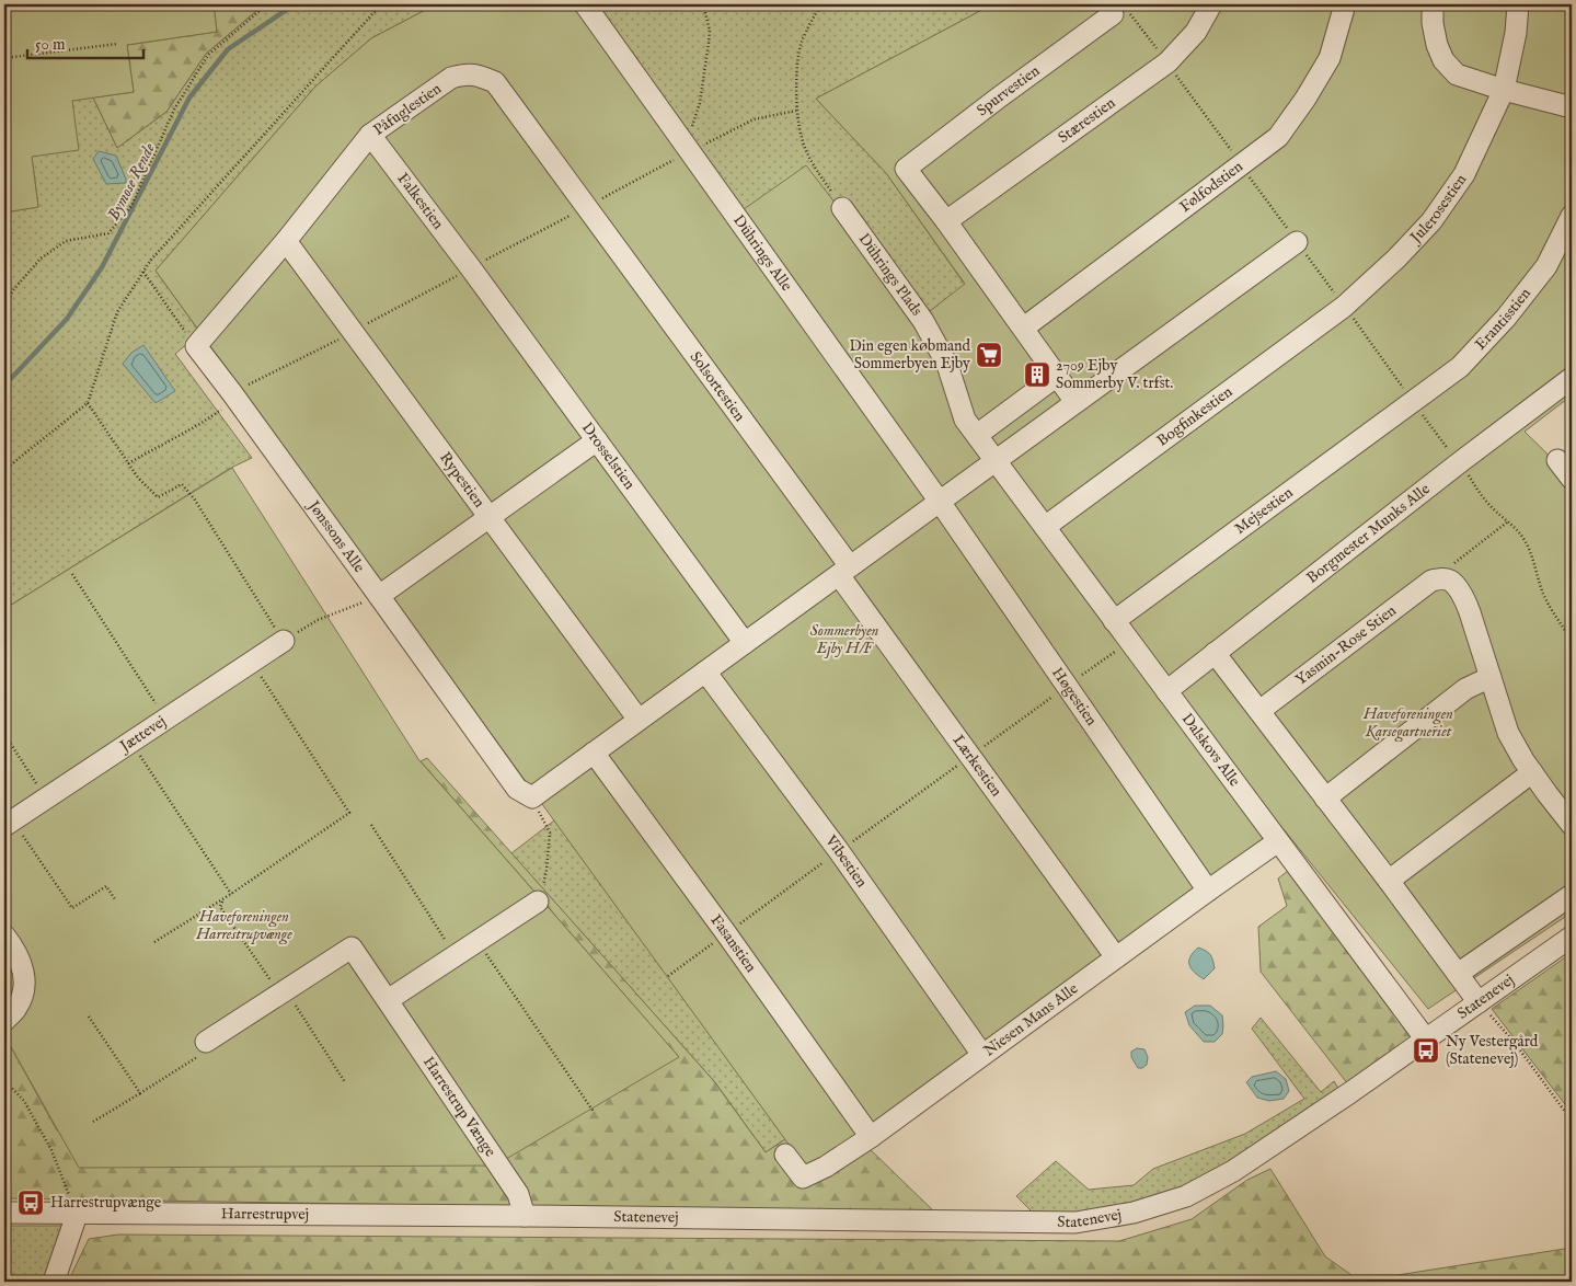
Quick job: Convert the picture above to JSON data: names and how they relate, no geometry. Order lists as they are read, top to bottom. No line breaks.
{"streets":{"street":["Spurvestien","Påfuglestien","Stærestien","Følfodstien","Falkestien","Julerosestien","Dührings Alle","Dührings Plads","Erantisstien","Solsortestien","Bogfinkestien","Drosselstien","Rypestien","Mejsestien","Borgmester Munks Alle","Jønssons Alle","Yasmin-Rose Stien","Høgestien","Jættevej","Dalskovs Alle","Lærkestien","Vibestien","Fasanstien","Statenevej","Niesen Mans Alle","Harrestrup Vænge","Harrestrupvej"]},"crossings":[["Spurvestien","Stærestien"],["Påfuglestien","Falkestien"],["Påfuglestien","Solsortestien"],["Påfuglestien","Rypestien"],["Påfuglestien","Jønssons Alle"],["Falkestien","Drosselstien"],["Julerosestien","Bogfinkestien"],["Dührings Alle","Høgestien"],["Dührings Plads","Dalskovs Alle"],["Erantisstien","Mejsestien"],["Solsortestien","Lærkestien"],["Bogfinkestien","Dalskovs Alle"],["Mejsestien","Dalskovs Alle"],["Borgmester Munks Alle","Dalskovs Alle"],["Høgestien","Niesen Mans Alle"],["Dalskovs Alle","Statenevej"],["Dalskovs Alle","Niesen Mans Alle"],["Lærkestien","Niesen Mans Alle"],["Vibestien","Niesen Mans Alle"],["Fasanstien","Niesen Mans Alle"],["Statenevej","Harrestrup Vænge"],["Statenevej","Harrestrupvej"],["Harrestrup Vænge","Harrestrupvej"]],"water":["Bymose Rende"],"parks":["Sommerbyen Ejby H/F","Haveforeningen Karsegartneriet","Haveforeningen Harrestrupvænge"],"places":{"supermarket":["Din egen købmand Sommerbyen Ejby"],"building":["2709 Ejby Sommerby V. trfst."],"bus stop":["Ny Vestergård (Statenevej)","Harrestrupvænge"]},"scale_bar":"50 m"}
